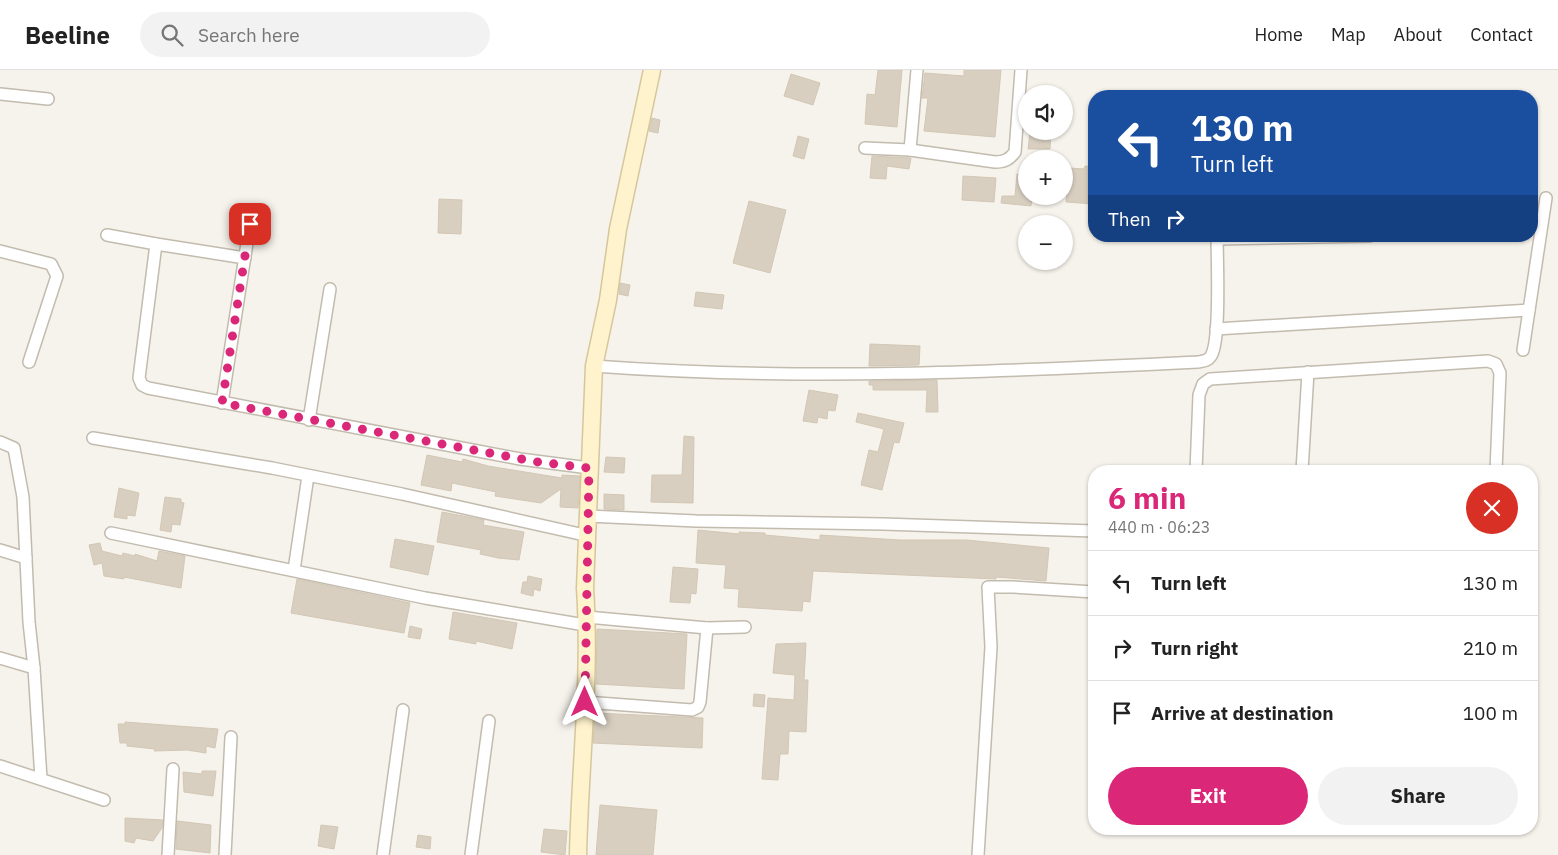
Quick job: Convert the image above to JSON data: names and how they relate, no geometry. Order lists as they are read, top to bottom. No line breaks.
{"page":{"header":"Beeline","search":"Search here","nav":["Home","Map","About","Contact"],"map_buttons":["+","−"],"turn":["130 m","Turn left"],"then":"Then","heading":["6 min","440 m · 06:23"],"list":[{"name":"Turn left","value":"130 m"},{"name":"Turn right","value":"210 m"},{"name":"Arrive at destination","value":"100 m"}],"buttons":["Exit","Share"]}}
